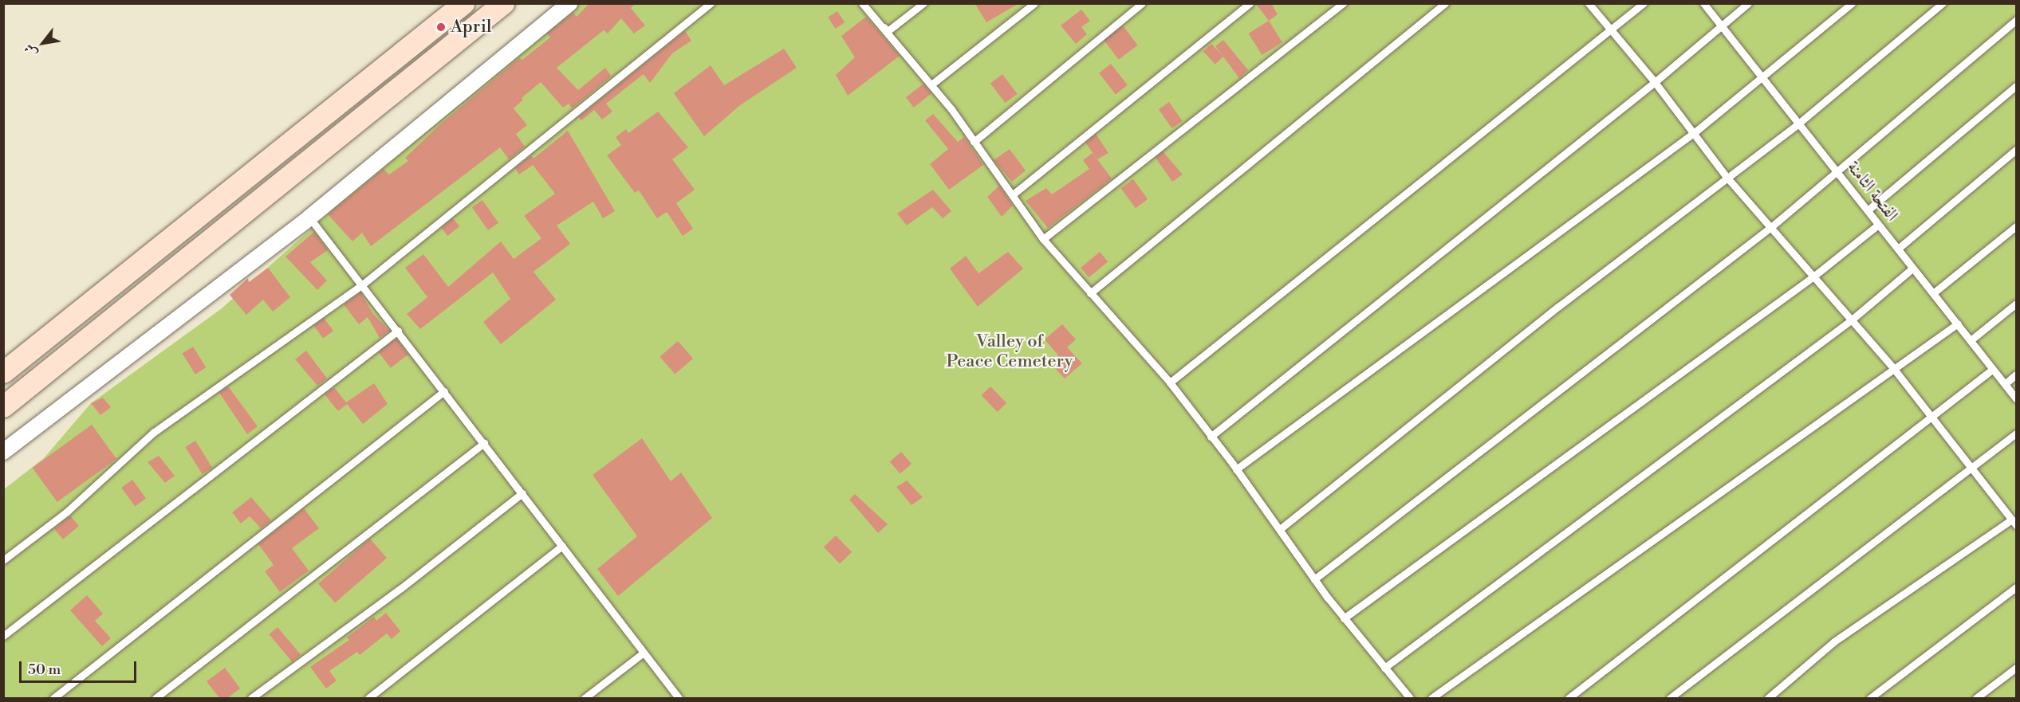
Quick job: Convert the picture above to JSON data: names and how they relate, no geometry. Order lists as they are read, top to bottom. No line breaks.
{"streets":{"lane":["الفتحة الثامنة"]},"parks":["Valley of Peace Cemetery"],"places":["April"],"scale_bar":"50 m","north":"bottom left"}
